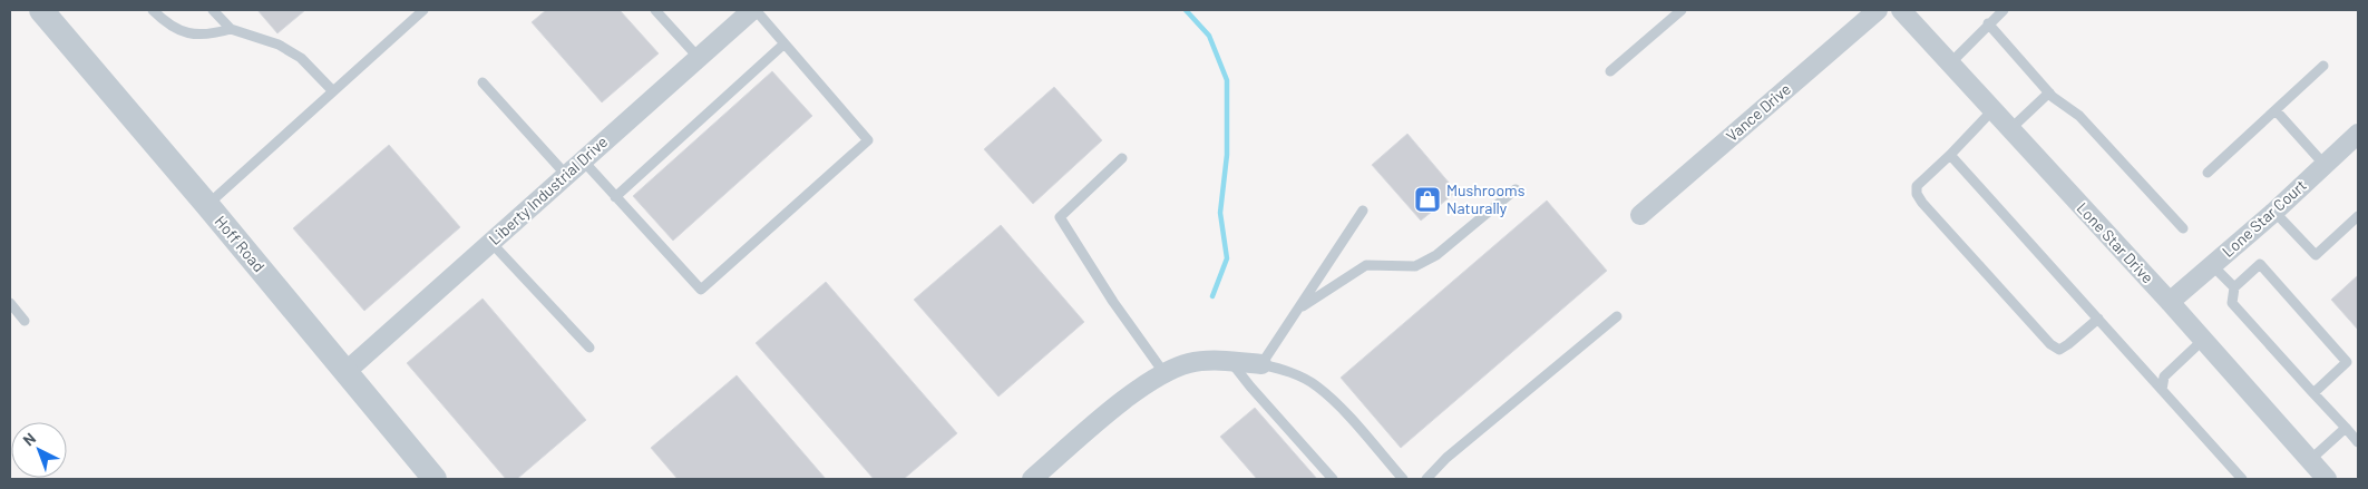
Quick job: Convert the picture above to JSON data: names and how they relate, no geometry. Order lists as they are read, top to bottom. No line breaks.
{"streets":{"street":["Vance Drive","Liberty Industrial Drive","Lone Star Court","Lone Star Drive","Hoff Road"]},"crossings":[["Liberty Industrial Drive","Hoff Road"],["Lone Star Court","Lone Star Drive"]],"places":{"shop":["Mushrooms Naturally"]},"north":"top left"}
